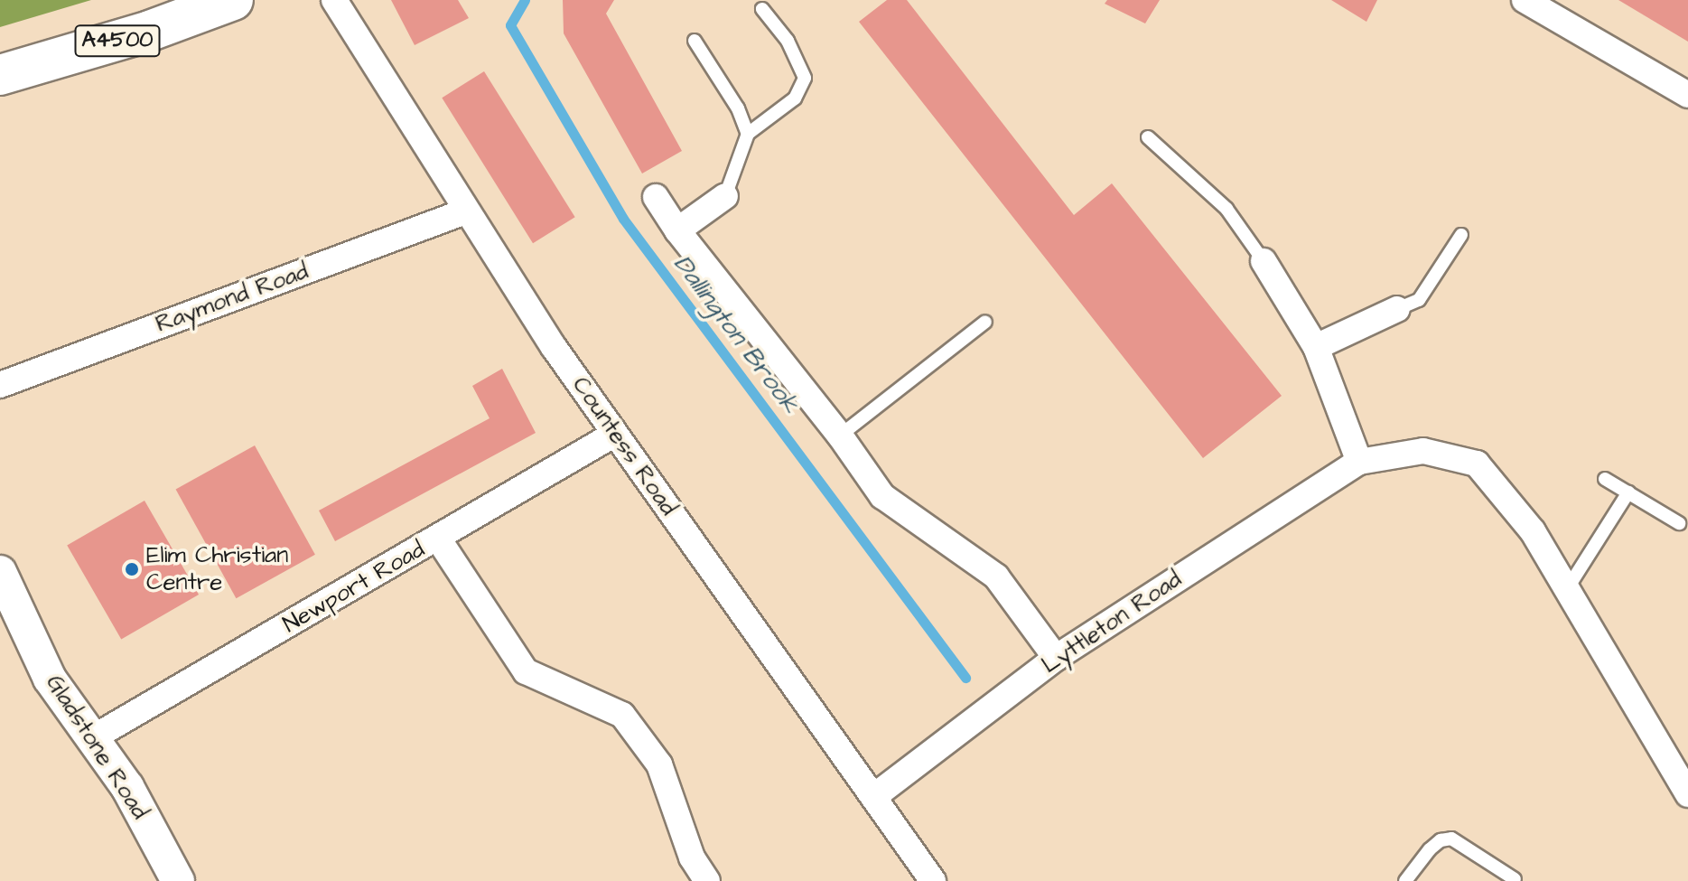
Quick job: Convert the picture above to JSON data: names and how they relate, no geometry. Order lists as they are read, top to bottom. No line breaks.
{"streets":{"main road":["A4500"],"street":["Raymond Road","Countess Road","Newport Road","Lyttleton Road","Gladstone Road"]},"crossings":[["Raymond Road","Countess Road"],["Countess Road","Newport Road"],["Countess Road","Lyttleton Road"],["Newport Road","Gladstone Road"]],"water":["Dallington Brook"],"places":["Elim Christian Centre"]}
